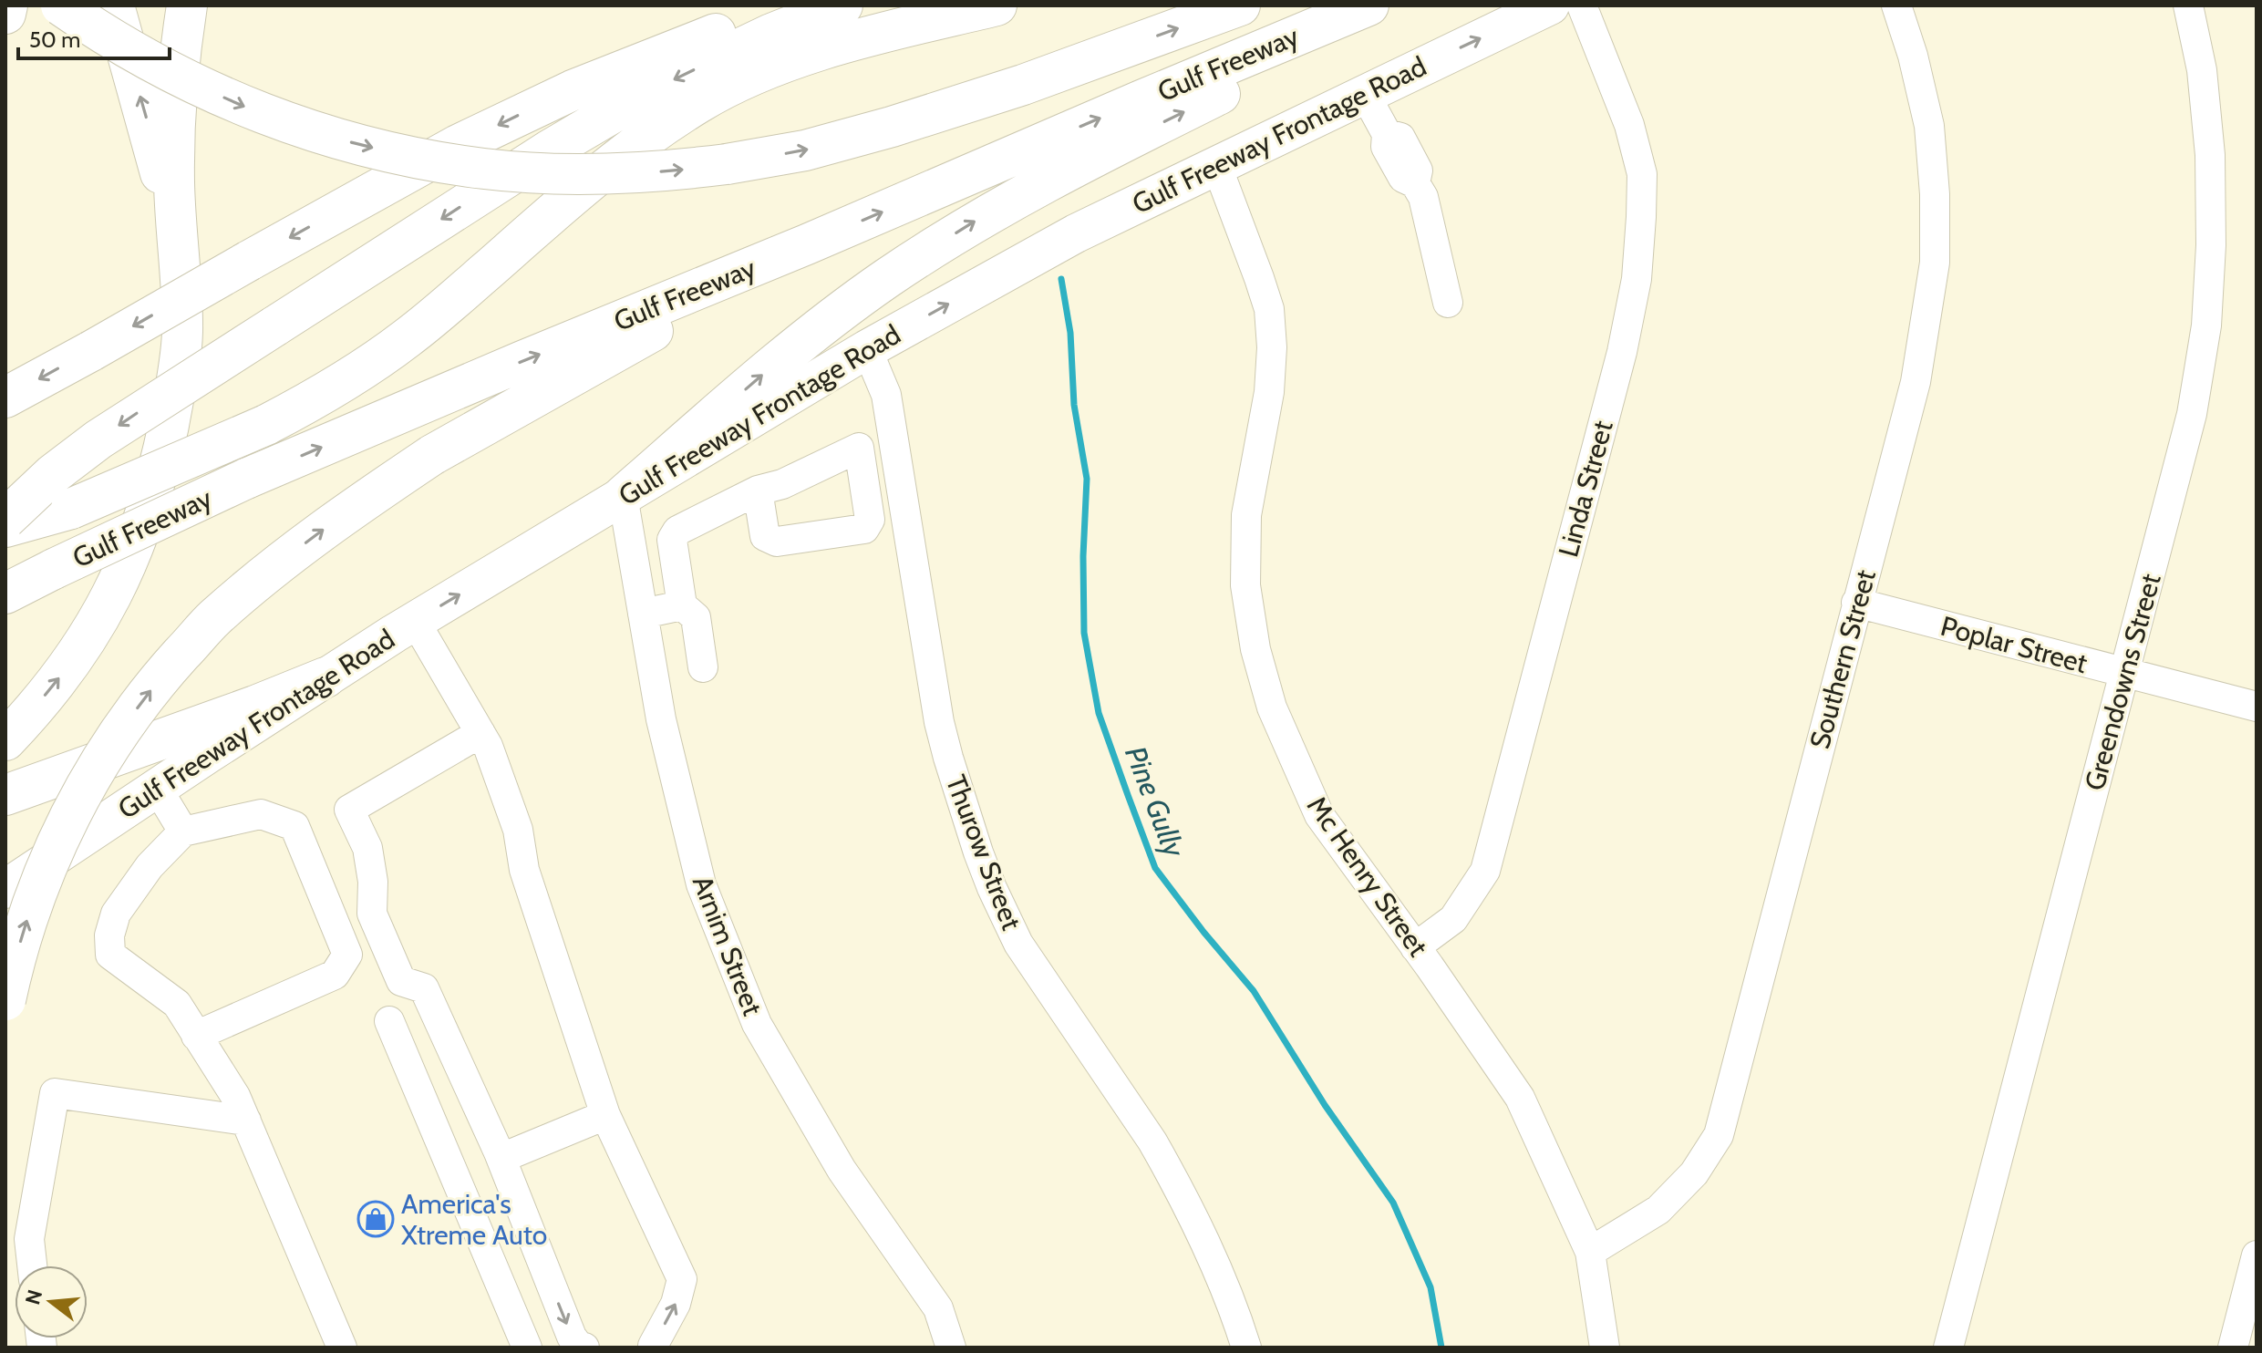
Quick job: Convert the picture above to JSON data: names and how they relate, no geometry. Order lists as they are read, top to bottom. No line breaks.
{"streets":{"highway":["Gulf Freeway"],"main road":["Gulf Freeway Frontage Road"],"street":["Linda Street","Poplar Street","Southern Street","Greendowns Street","Thurow Street","Mc Henry Street","Arnim Street"]},"crossings":[["Gulf Freeway Frontage Road","Thurow Street"],["Gulf Freeway Frontage Road","Mc Henry Street"],["Gulf Freeway Frontage Road","Arnim Street"],["Linda Street","Mc Henry Street"],["Poplar Street","Southern Street"],["Poplar Street","Greendowns Street"],["Southern Street","Mc Henry Street"]],"one_way":["Gulf Freeway Frontage Road"],"water":["Pine Gully"],"places":{"shop":["America's Xtreme Auto"]},"scale_bar":"50 m","north":"left"}
